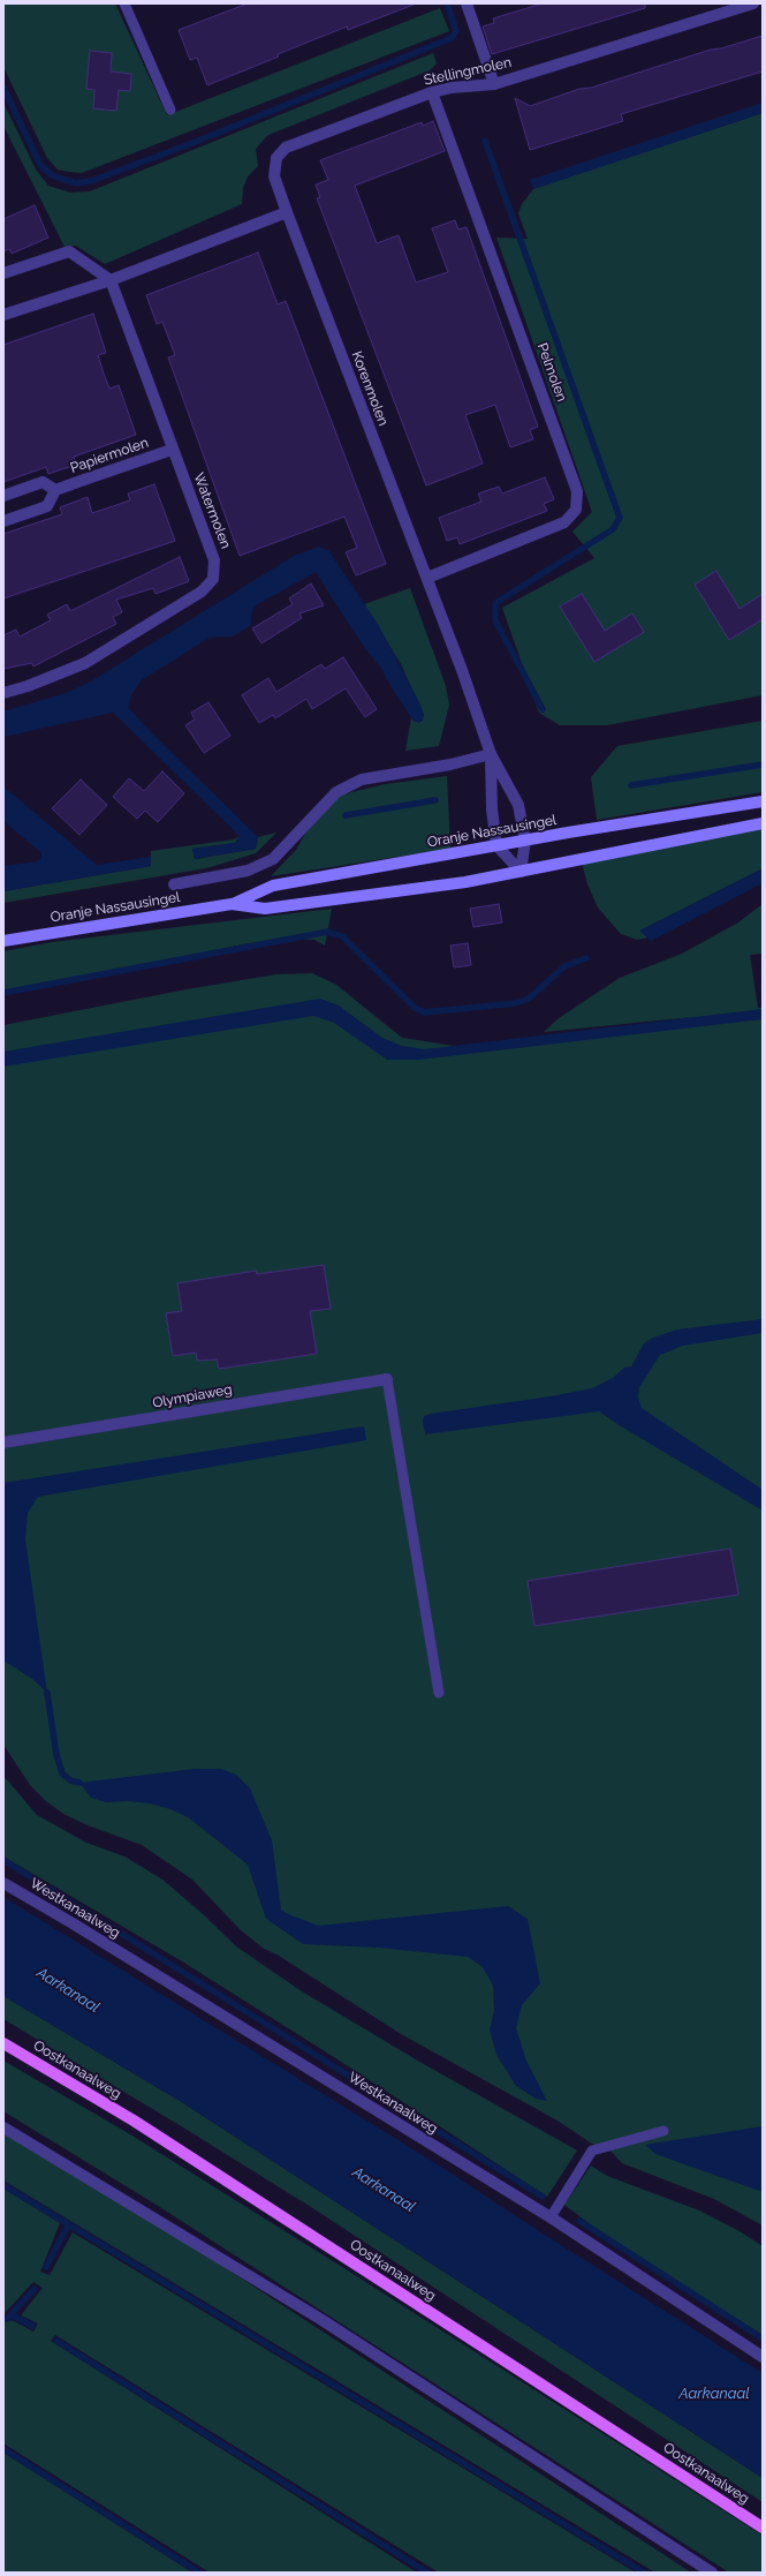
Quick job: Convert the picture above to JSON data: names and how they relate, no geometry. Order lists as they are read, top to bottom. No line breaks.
{"streets":{"main road":["Oranje Nassausingel","Oostkanaalweg"],"street":["Stellingmolen","Pelmolen","Korenmolen","Papiermolen","Watermolen","Olympiaweg","Westkanaalweg"]},"crossings":[["Stellingmolen","Pelmolen"],["Stellingmolen","Korenmolen"],["Pelmolen","Korenmolen"],["Korenmolen","Oranje Nassausingel"],["Papiermolen","Watermolen"]],"water":["Aarkanaal"]}
